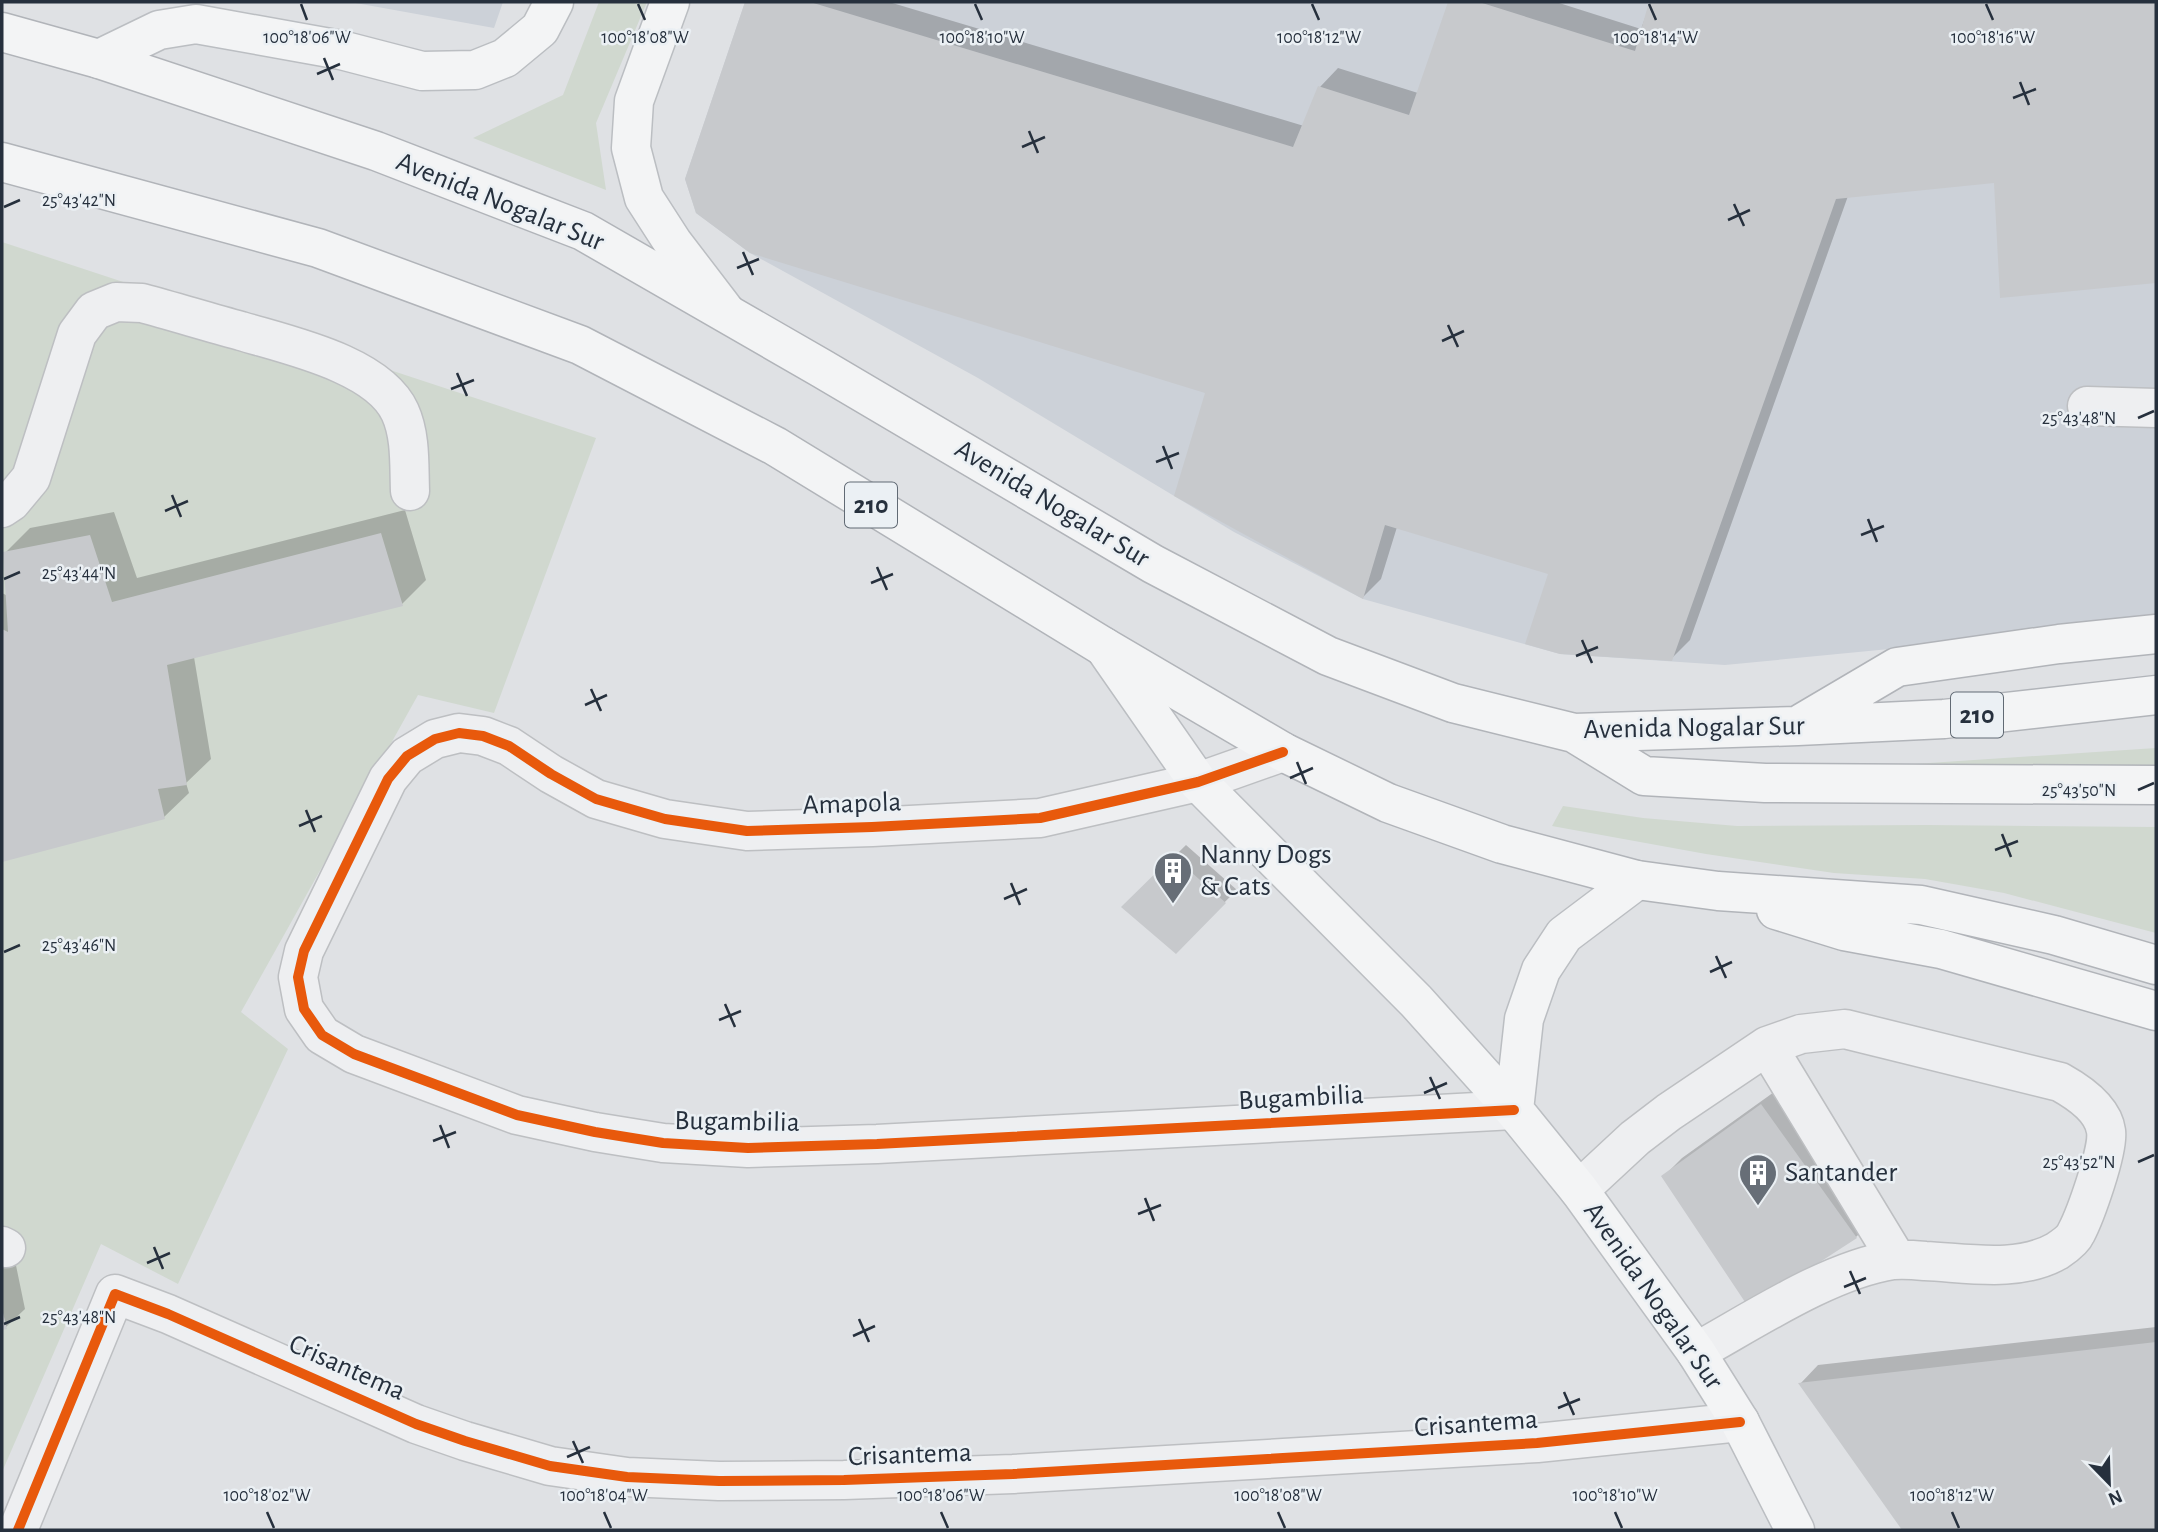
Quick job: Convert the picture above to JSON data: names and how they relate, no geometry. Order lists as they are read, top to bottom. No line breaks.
{"streets":{"main road":["Avenida Nogalar Sur","210"],"street":["Amapola","Bugambilia","Crisantema"]},"crossings":[["Avenida Nogalar Sur","Amapola"],["Avenida Nogalar Sur","Bugambilia"],["Avenida Nogalar Sur","Crisantema"],["Amapola","Bugambilia"]],"places":{"building":["Nanny Dogs & Cats","Santander"]},"north":"bottom right","coordinates":["100°18'06\"W","100°18'08\"W","100°18'10\"W","100°18'12\"W","100°18'14\"W","100°18'16\"W","25°43'42\"N","25°43'48\"N","25°43'44\"N","25°43'50\"N","25°43'46\"N","25°43'52\"N","100°18'02\"W","100°18'04\"W"]}
